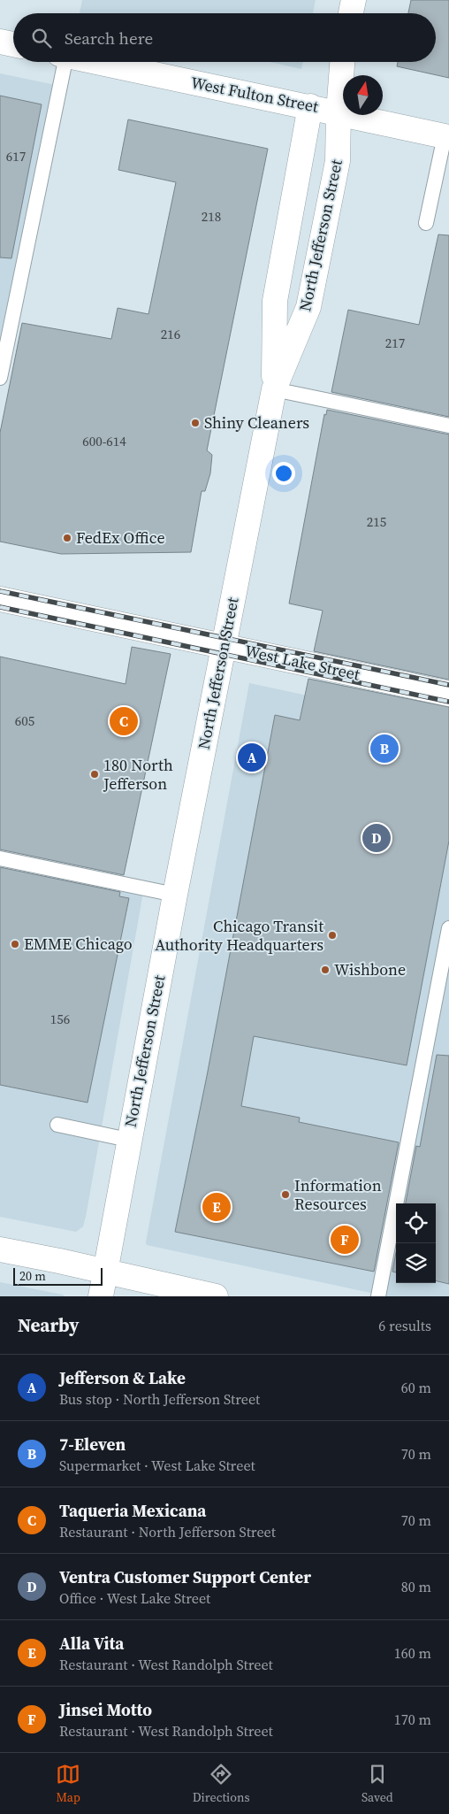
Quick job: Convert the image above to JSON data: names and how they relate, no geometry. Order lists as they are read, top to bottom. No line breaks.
{"streets":{"main road":["West Fulton Street","North Jefferson Street","West Lake Street"]},"crossings":[["West Fulton Street","North Jefferson Street"],["North Jefferson Street","West Lake Street"]],"places":["Shiny Cleaners","FedEx Office","180 North Jefferson","Chicago Transit Authority Headquarters","EMME Chicago","Wishbone","Information Resources"],"house_numbers":["617","218","216","217","600-614","215","605","156"],"scale_bar":"20 m","north":"top","page":{"search":"Search here","pins":["C","B","A","D","E","F"],"scale":"20 m","heading":["Nearby","6 results"],"list":[{"mark":"A","name":"Jefferson & Lake","note":"Bus stop · North Jefferson Street","value":"60 m"},{"mark":"B","name":"7-Eleven","note":"Supermarket · West Lake Street","value":"70 m"},{"mark":"C","name":"Taqueria Mexicana","note":"Restaurant · North Jefferson Street","value":"70 m"},{"mark":"D","name":"Ventra Customer Support Center","note":"Office · West Lake Street","value":"80 m"},{"mark":"E","name":"Alla Vita","note":"Restaurant · West Randolph Street","value":"160 m"},{"mark":"F","name":"Jinsei Motto","note":"Restaurant · West Randolph Street","value":"170 m"}],"nav":["Map","Directions","Saved"]}}
